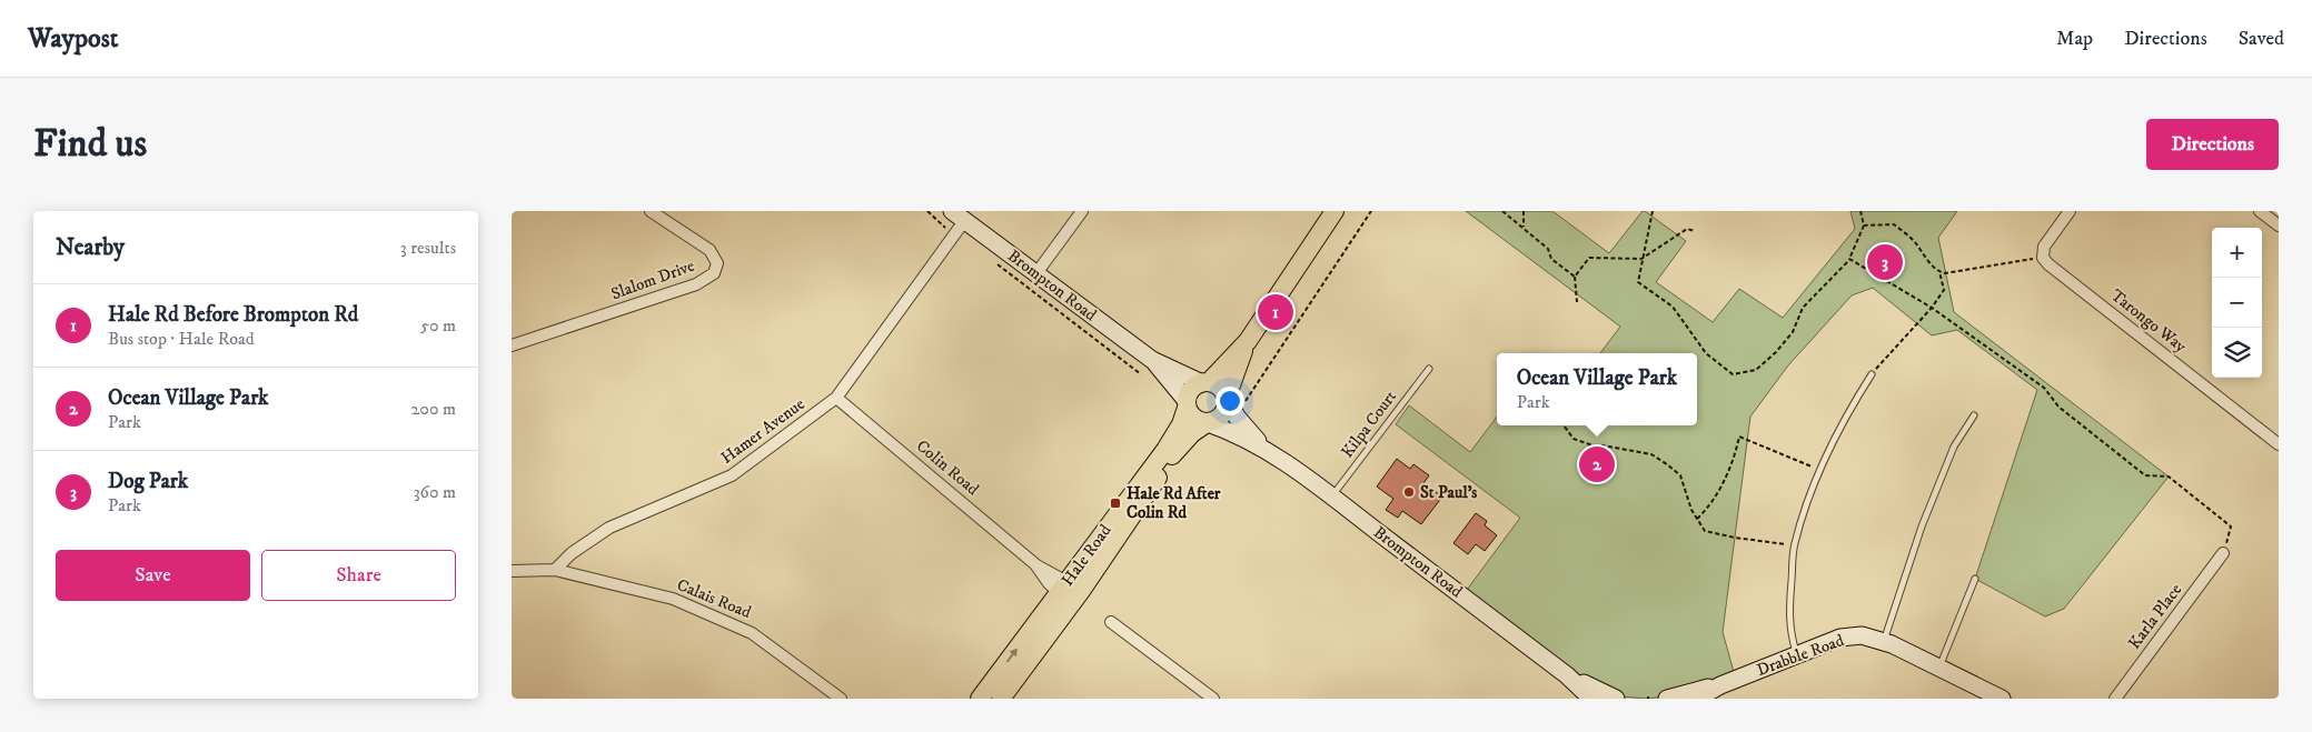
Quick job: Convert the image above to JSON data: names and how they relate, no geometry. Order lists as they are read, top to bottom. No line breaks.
{"streets":{"main road":["Hale Road"],"street":["Slalom Drive","Brompton Road","Tarongo Way","Hamer Avenue","Colin Road","Calais Road","Karla Place","Drabble Road"],"lane":["Kilpa Court"]},"crossings":[["Brompton Road","Kilpa Court"],["Brompton Road","Hamer Avenue"],["Brompton Road","Hale Road"],["Hamer Avenue","Colin Road"],["Hamer Avenue","Calais Road"],["Colin Road","Hale Road"]],"places":{"other":["St Paul's"],"transit":["Hale Rd After Colin Rd"]},"page":{"header":"Waypost","nav":["Map","Directions","Saved"],"buttons":["Directions",["Save","Share"]],"title":"Find us","heading":["Nearby","3 results"],"map_buttons":["+","−"],"pins":["3","1","2"],"list":[{"mark":"1","name":"Hale Rd Before Brompton Rd","note":"Bus stop · Hale Road","value":"50 m"},{"mark":"2","name":"Ocean Village Park","note":"Park","value":"200 m"},{"mark":"3","name":"Dog Park","note":"Park","value":"360 m"}],"popup":["Ocean Village Park","Park"]}}
